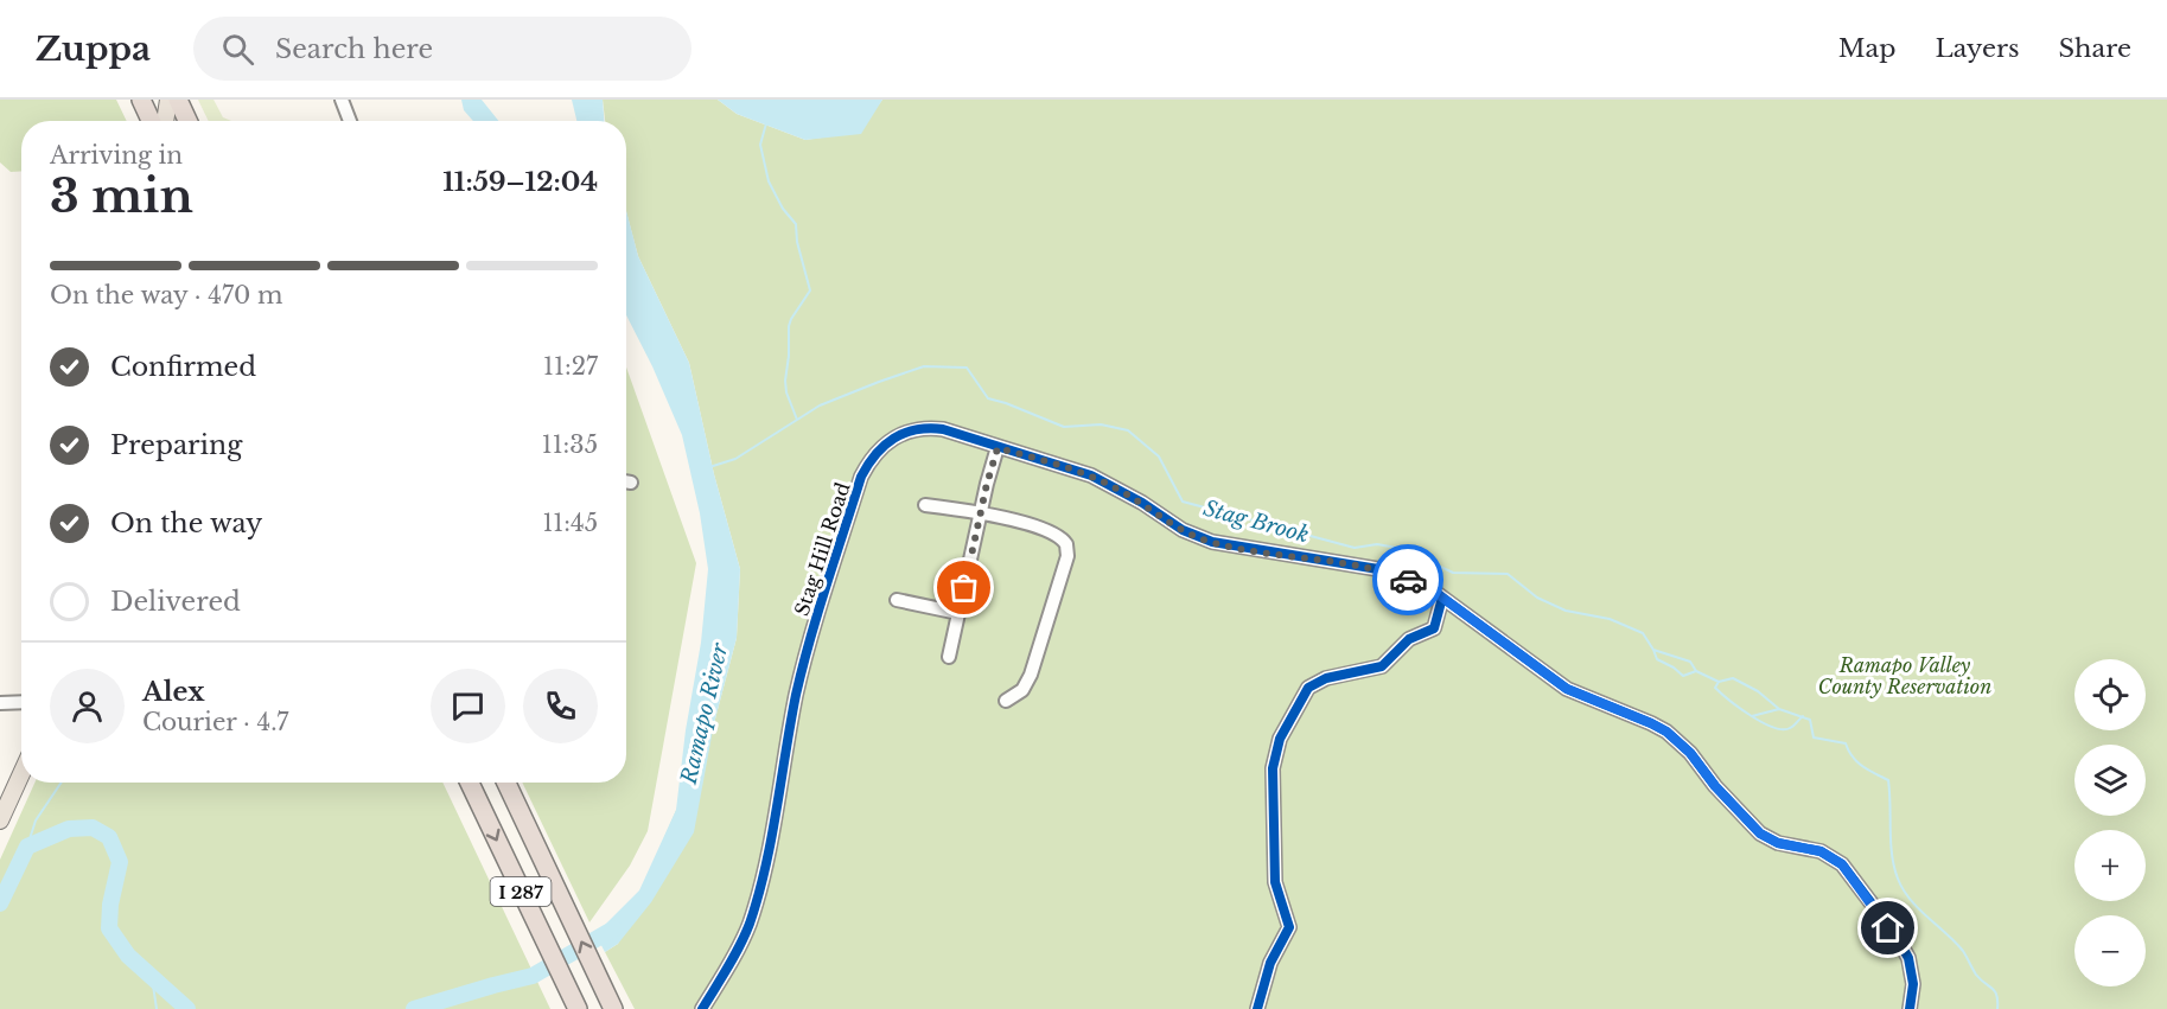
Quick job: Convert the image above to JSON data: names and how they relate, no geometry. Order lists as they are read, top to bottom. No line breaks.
{"streets":{"highway":["I 287"],"street":["Stag Hill Road"]},"water":["Stag Brook","Ramapo River"],"parks":["Ramapo Valley County Reservation"],"page":{"header":"Zuppa","search":"Search here","nav":["Map","Layers","Share"],"heading":["3 min","Arriving in","11:59–12:04"],"panel":["Alex","Courier · 4.7"],"bar":"On the way · 470 m","list":[["Confirmed","11:27"],["Preparing","11:35"],["On the way","11:45"],"Delivered"],"map_buttons":["+","−"]}}
